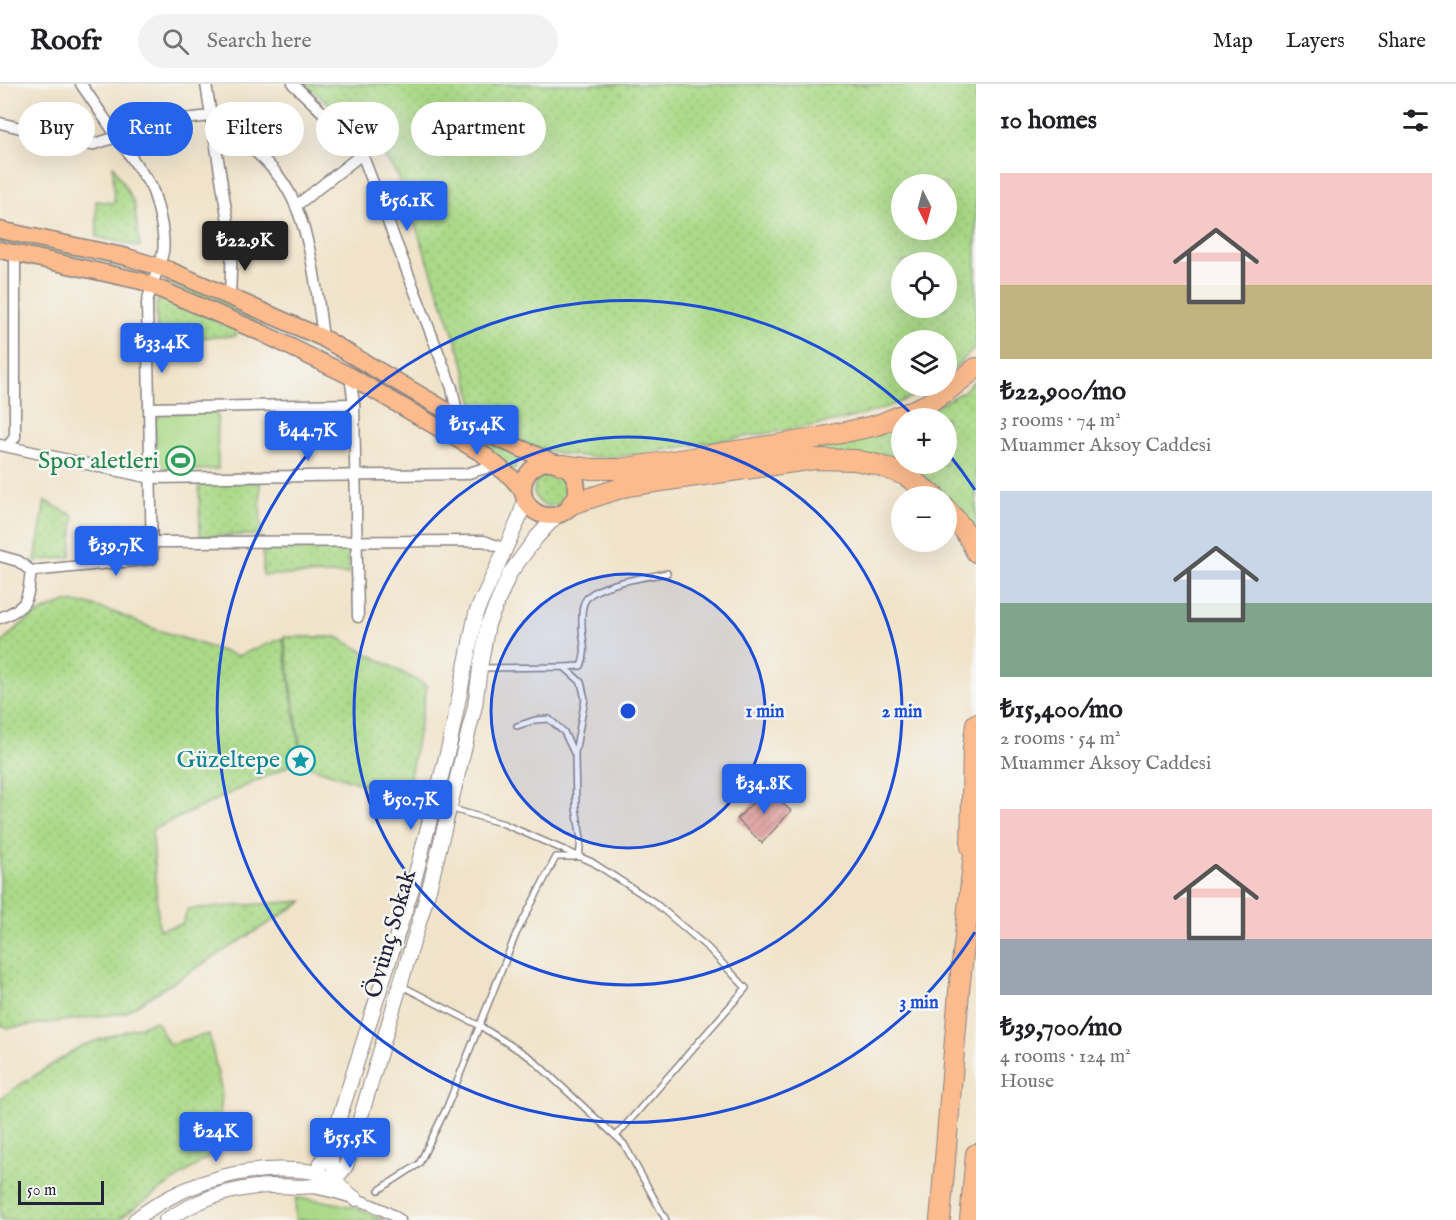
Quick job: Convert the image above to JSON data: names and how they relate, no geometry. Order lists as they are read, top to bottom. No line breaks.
{"streets":{"street":["Övünç Sokak"]},"places":{"sports":["Spor aletleri"],"place":["Güzeltepe"]},"scale_bar":"50 m","north":"bottom","page":{"header":"Roofr","search":"Search here","nav":["Map","Layers","Share"],"heading":"10 homes","chip":["Buy","Rent","Filters","New","Apartment"],"list":[{"name":"₺22,900/mo","note":"3 rooms · 74 m² · Muammer Aksoy Caddesi"},{"name":"₺15,400/mo","note":"2 rooms · 54 m² · Muammer Aksoy Caddesi"},{"name":"₺39,700/mo","note":"4 rooms · 124 m² · House"}],"map_buttons":["+","−"],"price":["₺56.1K","₺22.9K","₺33.4K","₺15.4K","₺44.7K","₺39.7K","₺34.8K","₺50.7K","₺24K","₺55.5K"],"scale":"50 m"},"rings":["1 min","2 min","3 min"]}
